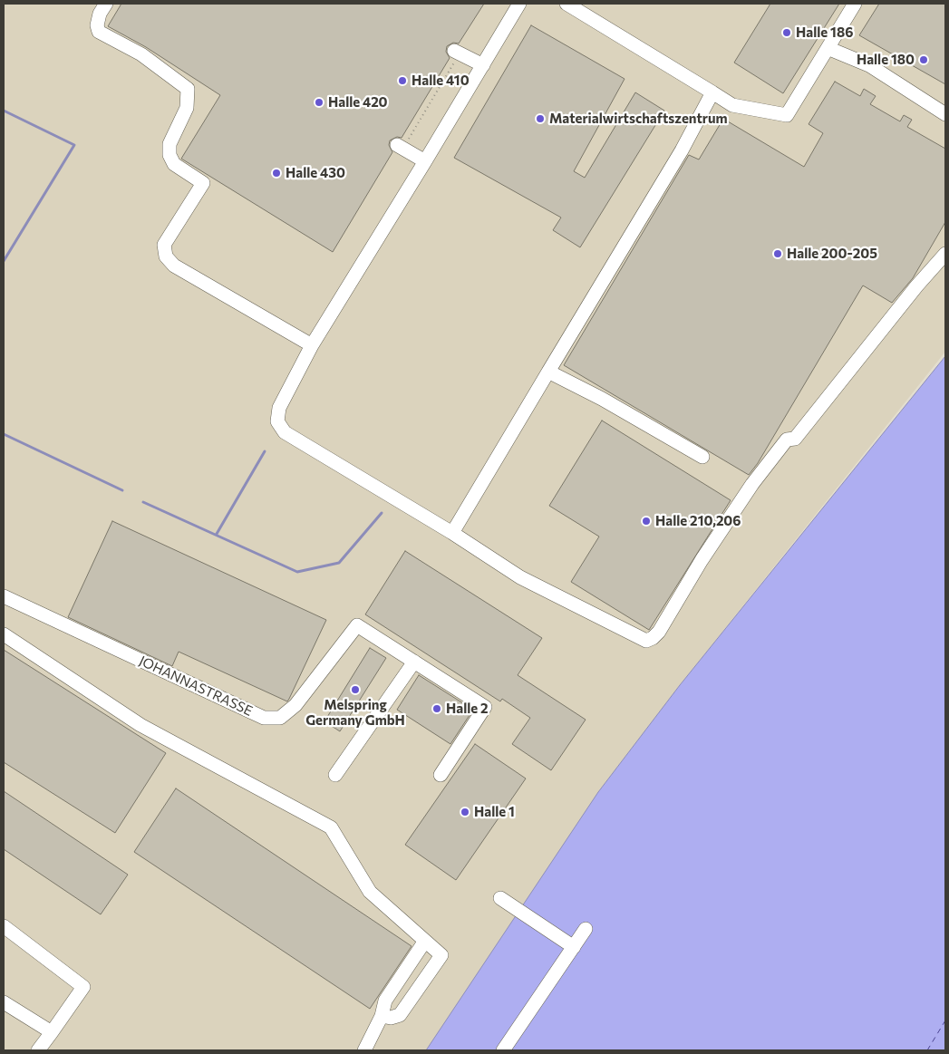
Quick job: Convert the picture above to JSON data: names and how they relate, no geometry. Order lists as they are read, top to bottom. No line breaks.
{"streets":{"street":["JOHANNASTRASSE"]},"places":["Halle 186","Halle 180","Halle 410","Halle 420","Materialwirtschaftszentrum","Halle 430","Halle 200-205","Halle 210,206","Melspring Germany GmbH","Halle 2","Halle 1"]}
